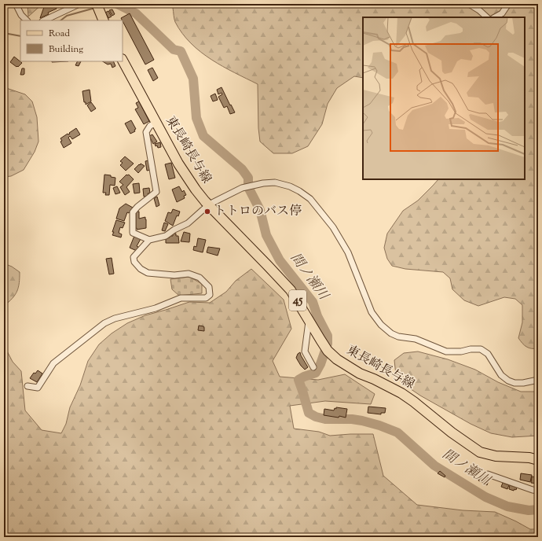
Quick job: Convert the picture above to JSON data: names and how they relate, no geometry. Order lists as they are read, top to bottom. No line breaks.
{"streets":{"main road":["東長崎長与線","45"]},"water":["間ノ瀬川"],"places":["トトロのバス停"],"legend":["Road","Building"]}
